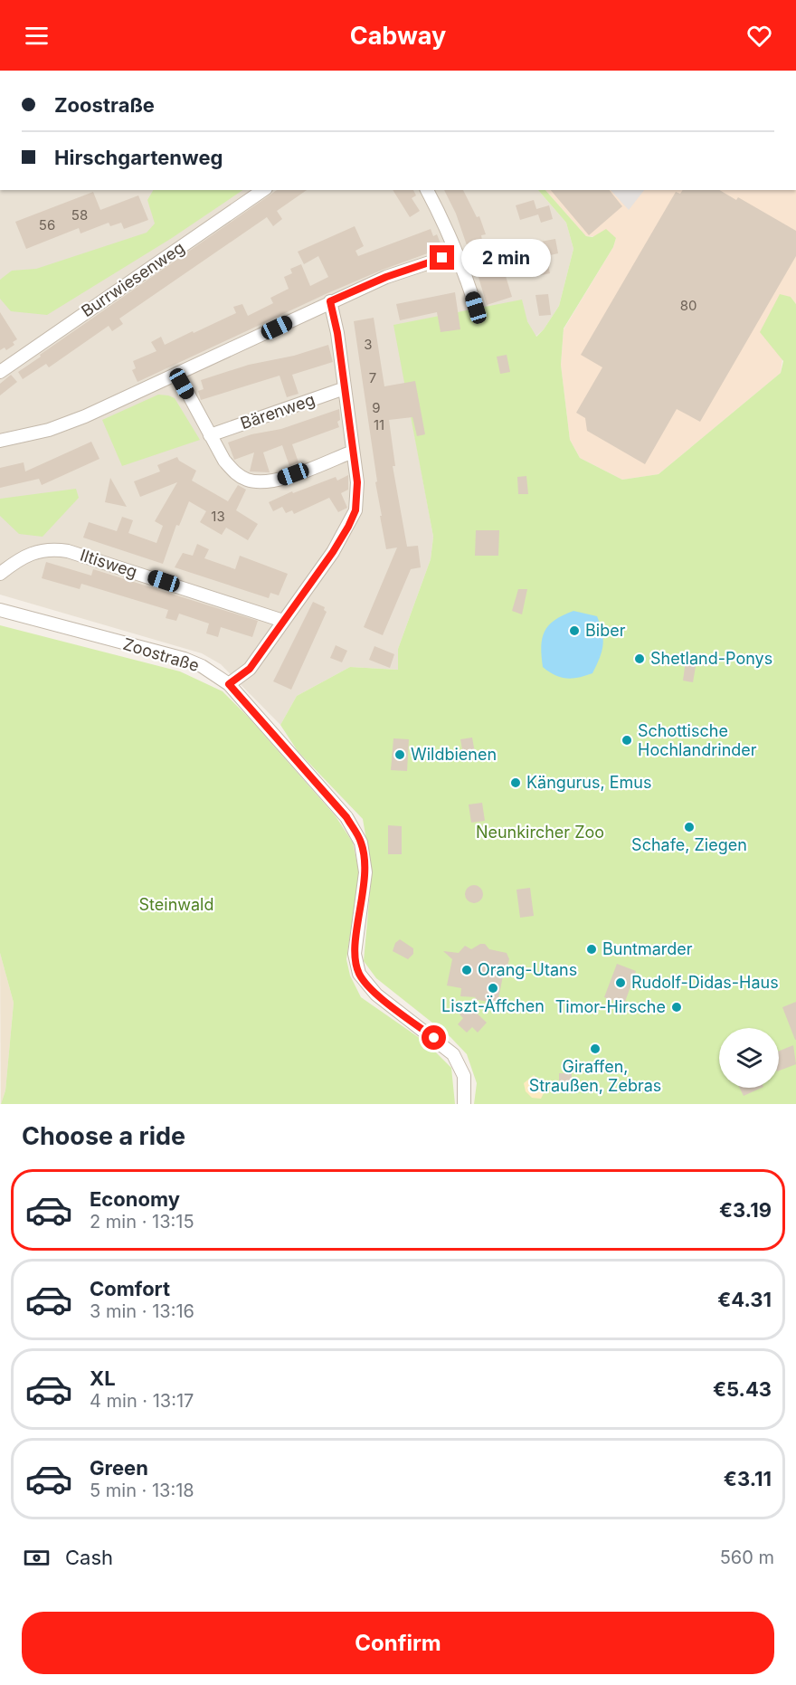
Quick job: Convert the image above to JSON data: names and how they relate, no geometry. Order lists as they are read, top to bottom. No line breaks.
{"streets":{"street":["Burrwiesenweg","Bärenweg","Iltisweg","Zoostraße"]},"parks":["Neunkircher Zoo","Steinwald"],"places":["Biber","Shetland-Ponys","Schottische Hochlandrinder","Wildbienen","Kängurus, Emus","Schafe, Ziegen","Buntmarder","Orang-Utans","Rudolf-Didas-Haus","Liszt-Äffchen","Timor-Hirsche","Giraffen, Straußen, Zebras"],"house_numbers":["58","56","80","3","7","9","11","13"],"page":{"header":"Cabway","banner":["Zoostraße","Hirschgartenweg"],"bubble":"2 min","heading":"Choose a ride","list":[{"name":"Economy","note":"2 min · 13:15","value":"€3.19"},{"name":"Comfort","note":"3 min · 13:16","value":"€4.31"},{"name":"XL","note":"4 min · 13:17","value":"€5.43"},{"name":"Green","note":"5 min · 13:18","value":"€3.11"}],"pay":["Cash","560 m"],"buttons":"Confirm"}}
